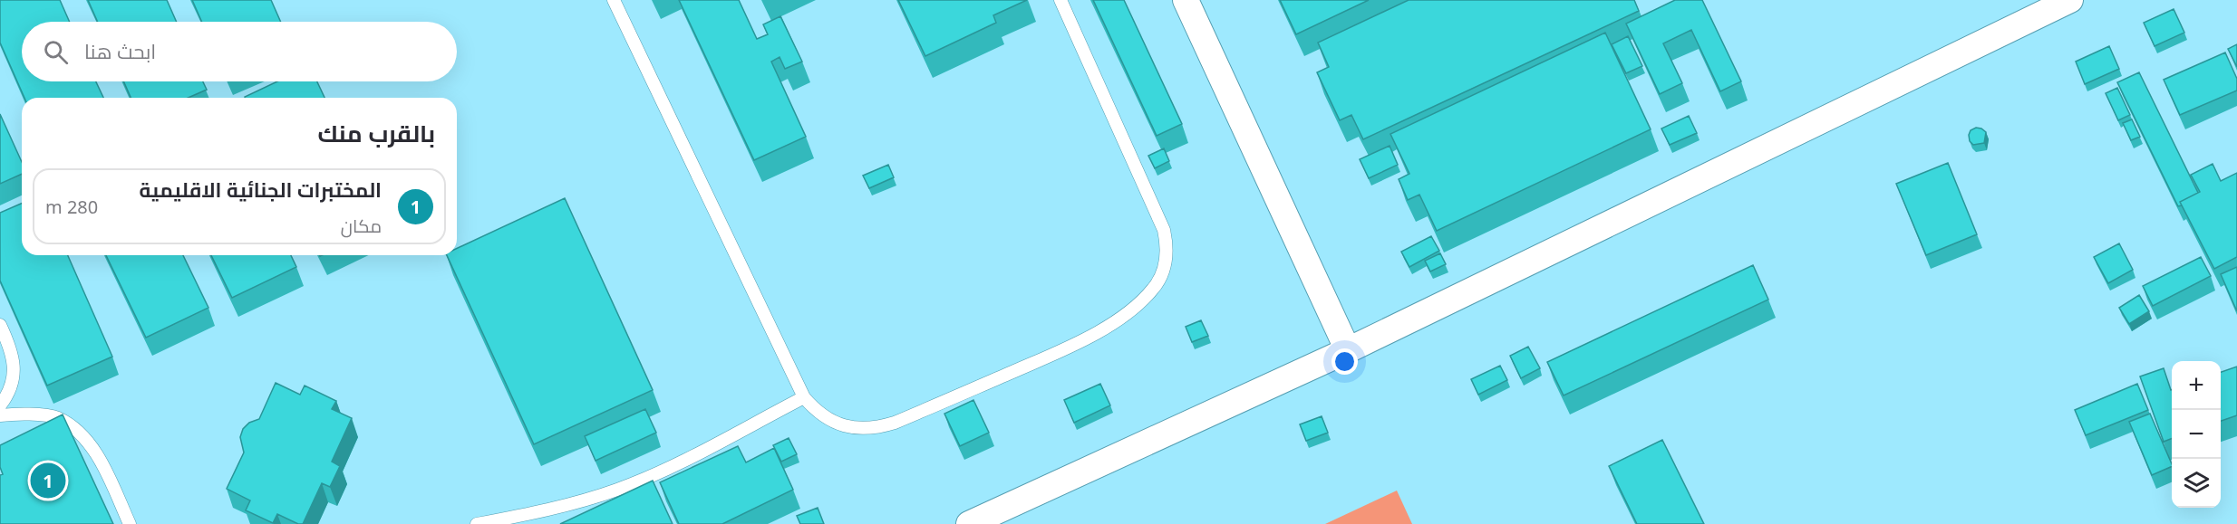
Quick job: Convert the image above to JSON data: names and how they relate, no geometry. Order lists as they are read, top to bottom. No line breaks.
{"page":{"search":"ابحث هنا","heading":"بالقرب منك","list":[{"mark":"1","name":"المختبرات الجنائية الاقليمية","note":"مكان","value":"280 m"}],"map_buttons":["+","−"],"pins":"1"}}
